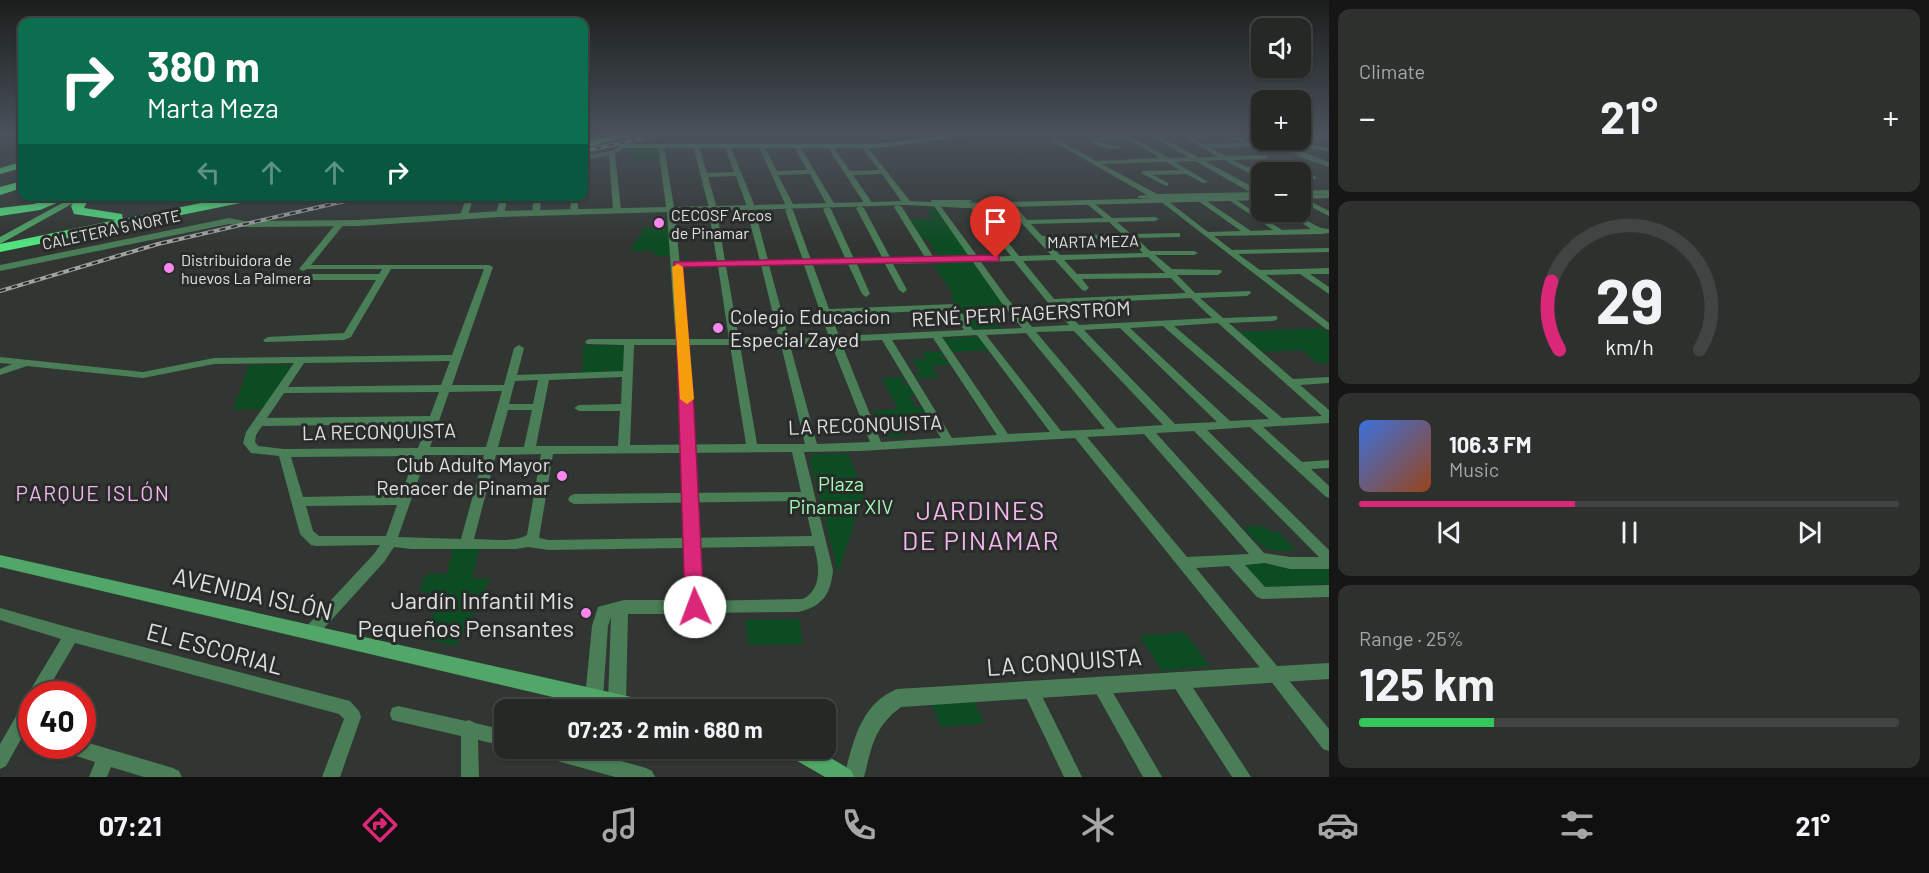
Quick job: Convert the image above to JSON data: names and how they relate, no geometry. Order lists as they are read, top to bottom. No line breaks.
{"streets":{"main road":["AVENIDA ISLÓN"],"street":["CALETERA 5 NORTE","MARTA MEZA","RENÉ PERI FAGERSTROM","LA RECONQUISTA","EL ESCORIAL","LA CONQUISTA"]},"districts":["PARQUE ISLÓN","JARDINES DE PINAMAR"],"parks":["Plaza Pinamar XIV"],"places":["CECOSF Arcos de Pinamar","Distribuidora de huevos La Palmera","Colegio Educacion Especial Zayed","Club Adulto Mayor Renacer de Pinamar","Jardín Infantil Mis Pequeños Pensantes"],"page":{"tile":["Climate",["Range · 25%","125 km"]],"map_buttons":["+","−"],"turn":["380 m","Marta Meza"],"heat":["−","21°","+"],"song":["106.3 FM","Music"],"limit":"40","trip":"07:23 · 2 min · 680 m","tabs":["07:21","21°"],"gauge":["29","km/h"]}}
